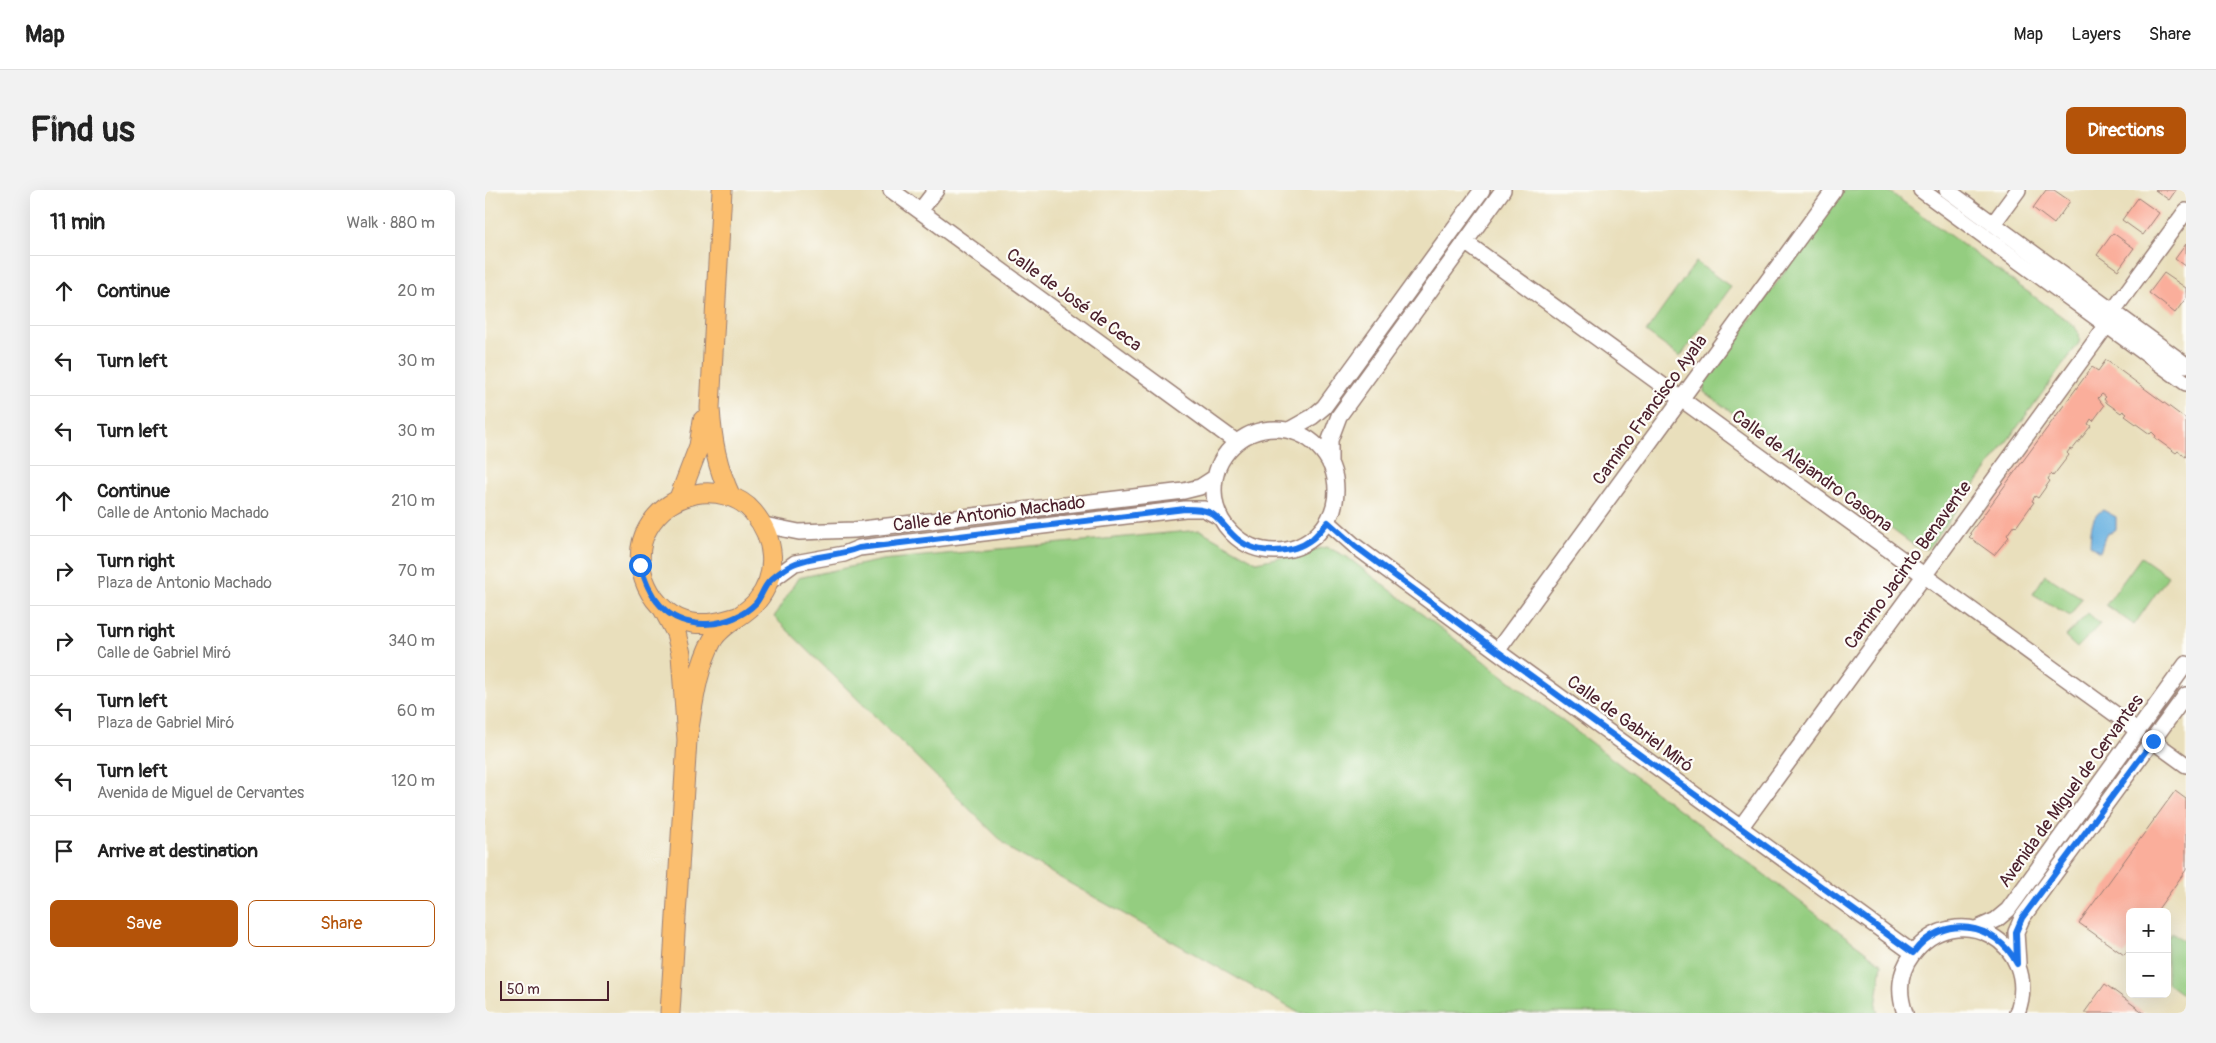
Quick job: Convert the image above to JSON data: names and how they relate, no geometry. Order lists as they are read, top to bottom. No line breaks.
{"streets":{"street":["Calle de José de Ceca","Camino Francisco Ayala","Calle de Alejandro Casona","Calle de Antonio Machado","Camino Jacinto Benavente","Calle de Gabriel Miró","Avenida de Miguel de Cervantes"]},"crossings":[["Calle de José de Ceca","Calle de Antonio Machado"],["Calle de José de Ceca","Calle de Gabriel Miró"],["Camino Francisco Ayala","Calle de Alejandro Casona"],["Camino Francisco Ayala","Calle de Gabriel Miró"],["Calle de Alejandro Casona","Camino Jacinto Benavente"],["Calle de Alejandro Casona","Avenida de Miguel de Cervantes"],["Calle de Antonio Machado","Calle de Gabriel Miró"],["Camino Jacinto Benavente","Calle de Gabriel Miró"]],"scale_bar":"50 m","page":{"header":"Map","nav":["Map","Layers","Share"],"buttons":["Directions",["Save","Share"]],"title":"Find us","heading":["11 min","Walk · 880 m"],"list":[["Continue","20 m"],["Turn left","30 m"],["Turn left","30 m"],["Continue","Calle de Antonio Machado","210 m"],["Turn right","Plaza de Antonio Machado","70 m"],["Turn right","Calle de Gabriel Miró","340 m"],["Turn left","Plaza de Gabriel Miró","60 m"],["Turn left","Avenida de Miguel de Cervantes","120 m"],"Arrive at destination"],"map_buttons":["+","−"],"scale":"50 m"}}
